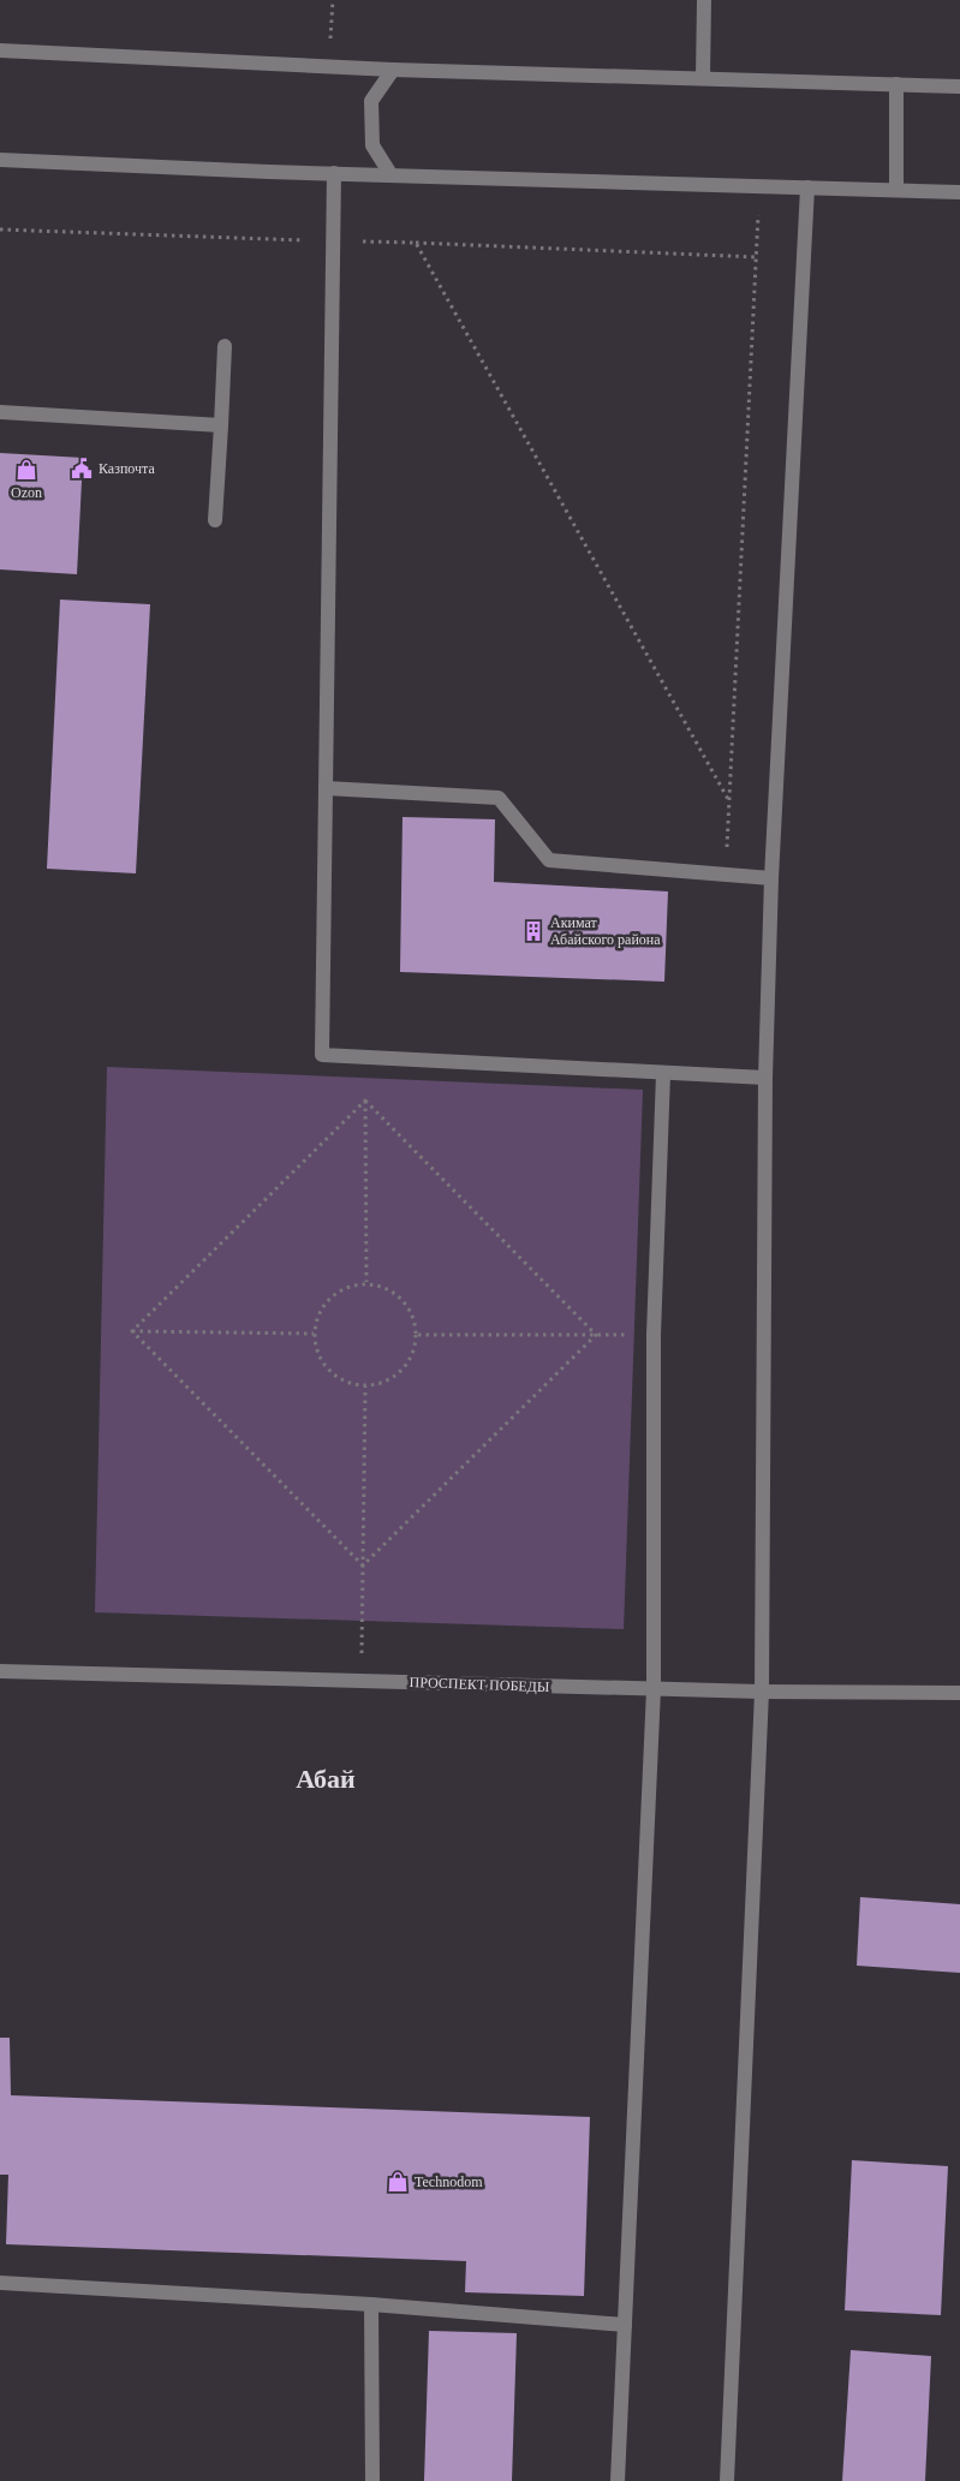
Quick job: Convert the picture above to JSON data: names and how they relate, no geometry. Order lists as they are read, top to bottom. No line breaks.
{"streets":{"street":["ПРОСПЕКТ ПОБЕДЫ"]},"districts":["Абай"],"places":{"public building":["Казпочта"],"shop":["Ozon","Technodom"],"building":["Акимат Абайского района"]}}
